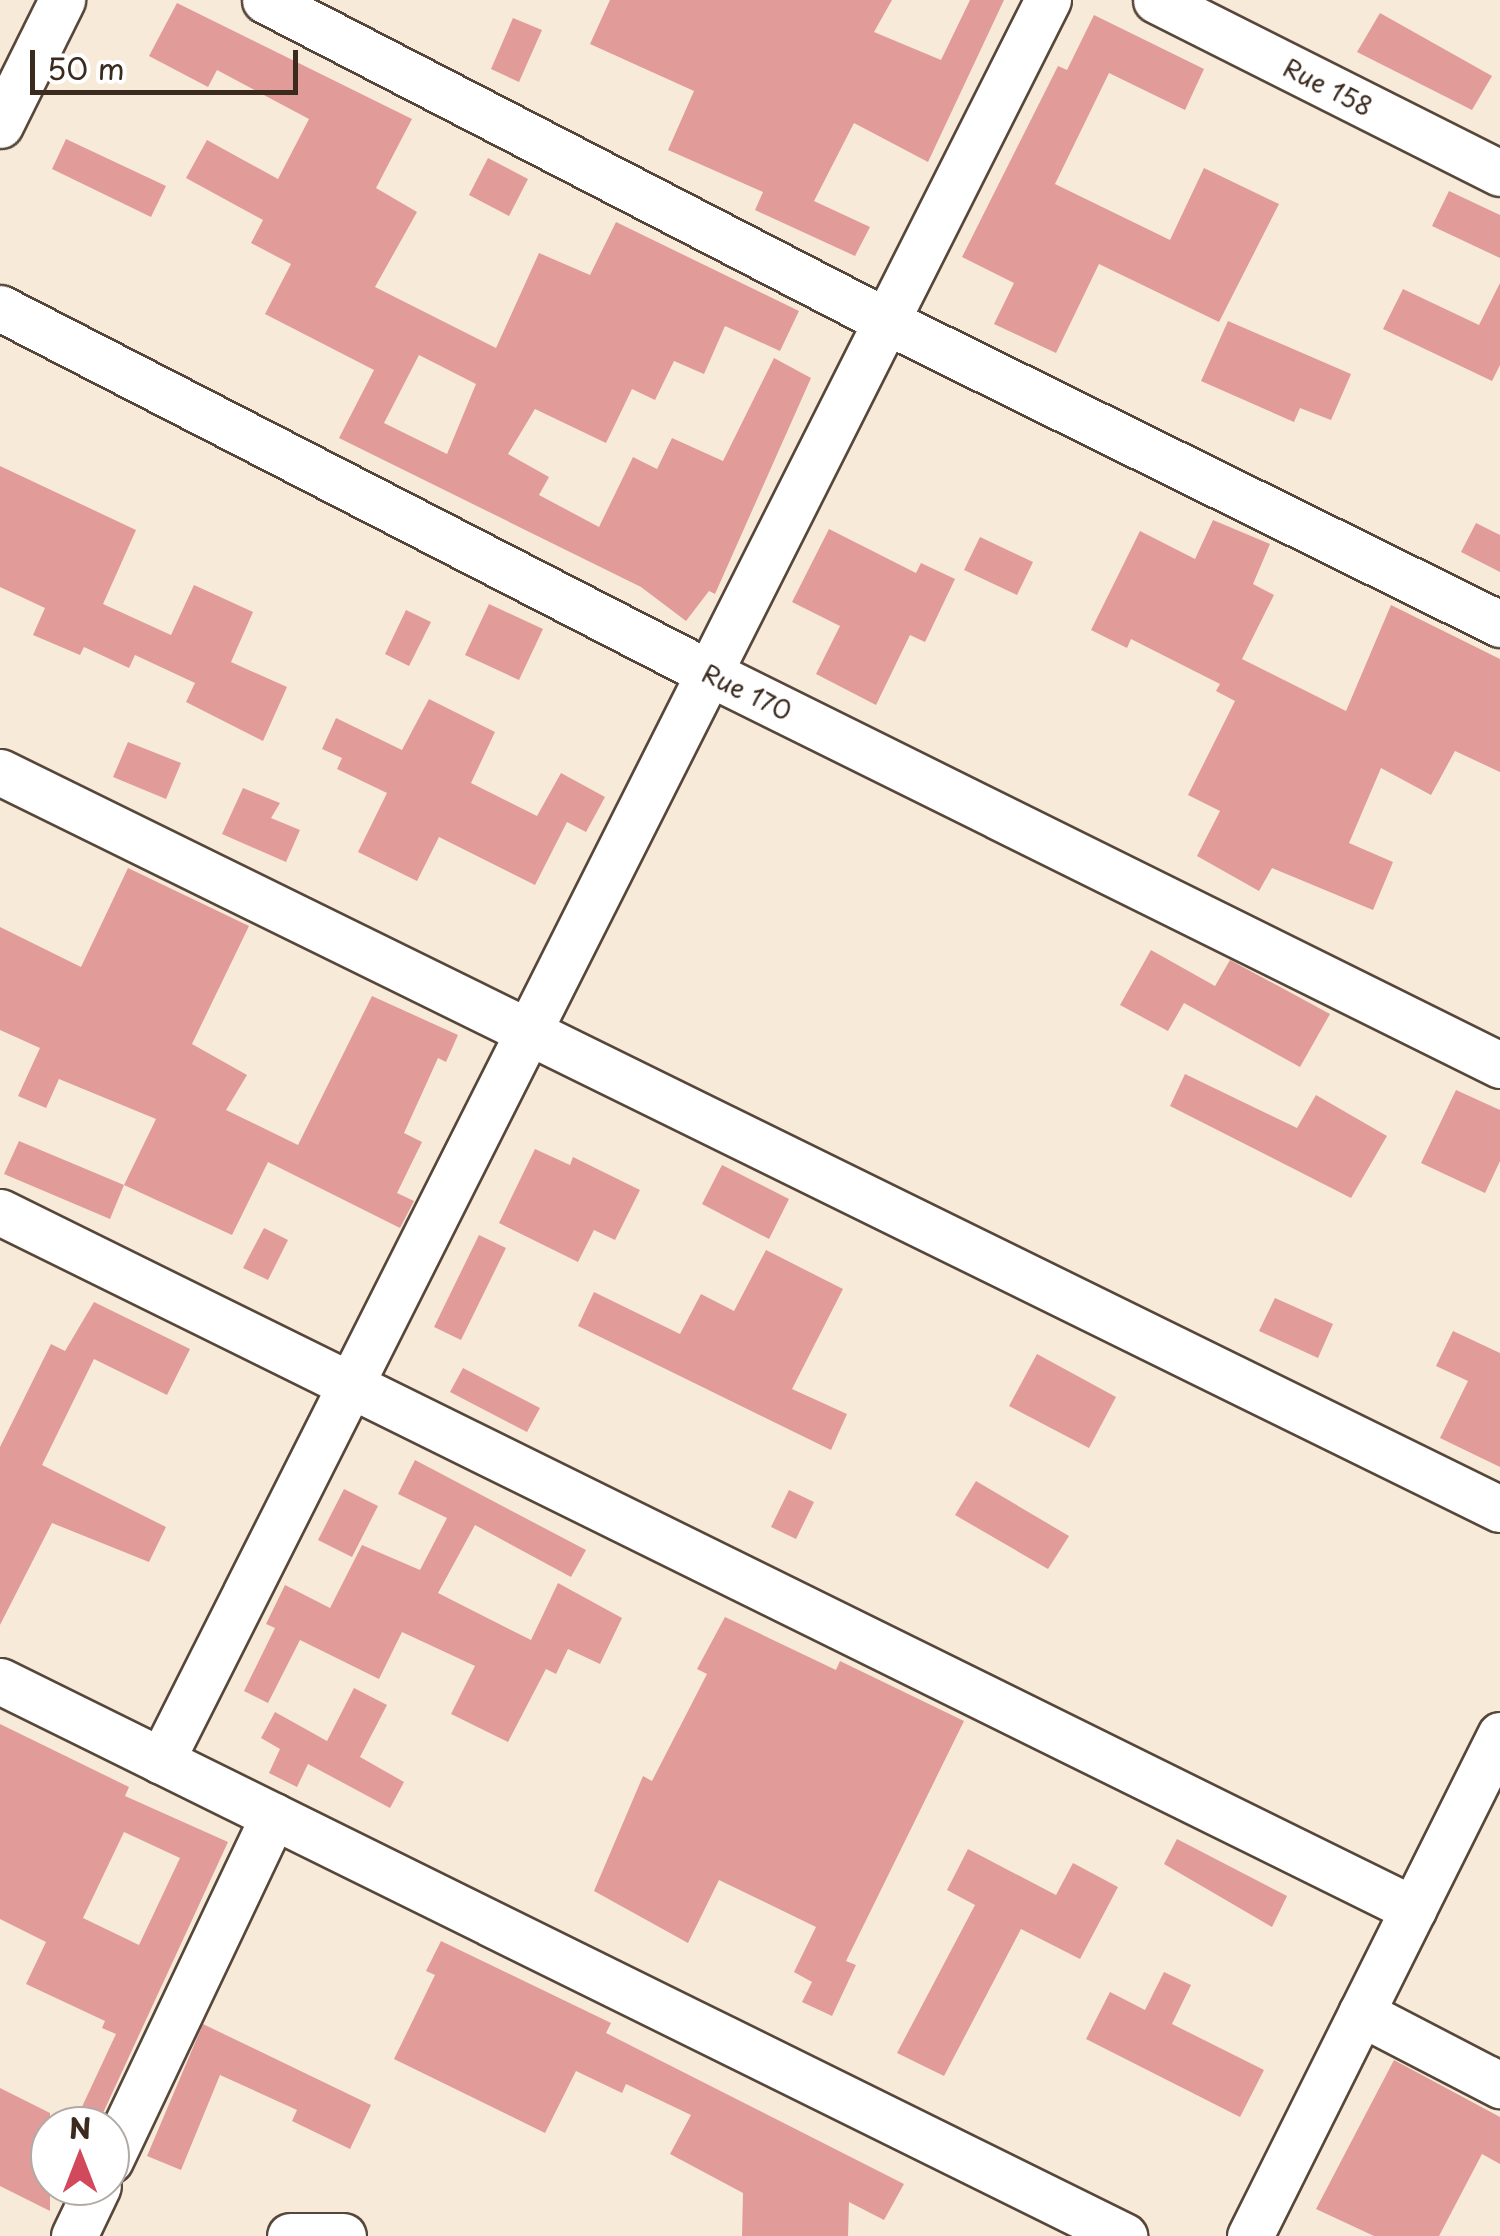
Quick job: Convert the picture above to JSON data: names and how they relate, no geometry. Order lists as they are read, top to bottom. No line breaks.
{"streets":{"street":["Rue 158","Rue 170"]},"scale_bar":"50 m","north":"top"}
